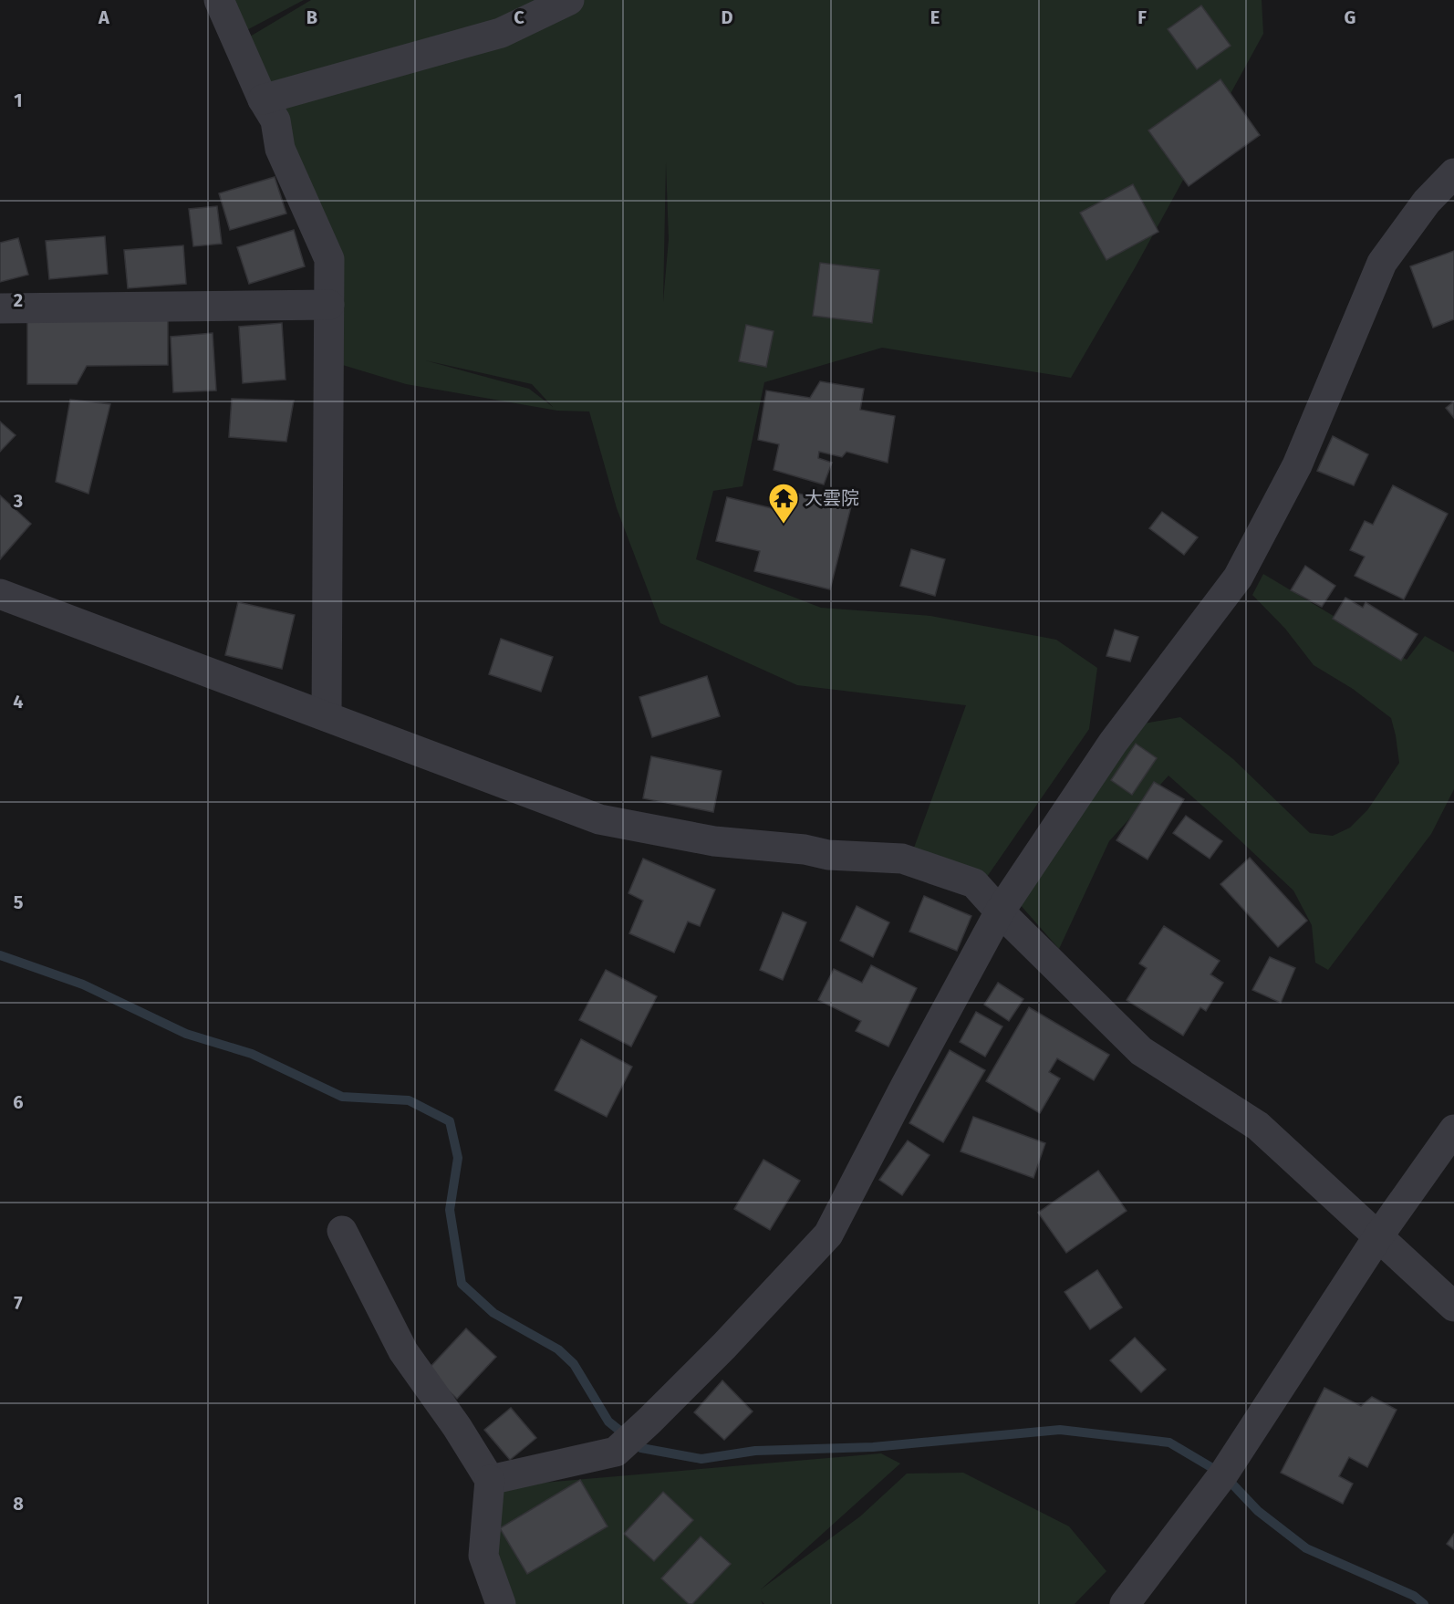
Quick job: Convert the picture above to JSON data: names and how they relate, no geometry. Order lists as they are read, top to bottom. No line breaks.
{"places":{"temple":["大雲院"]},"grid":{"columns":["A","B","C","D","E","F","G"],"rows":["1","2","3","4","5","6","7","8"]}}
